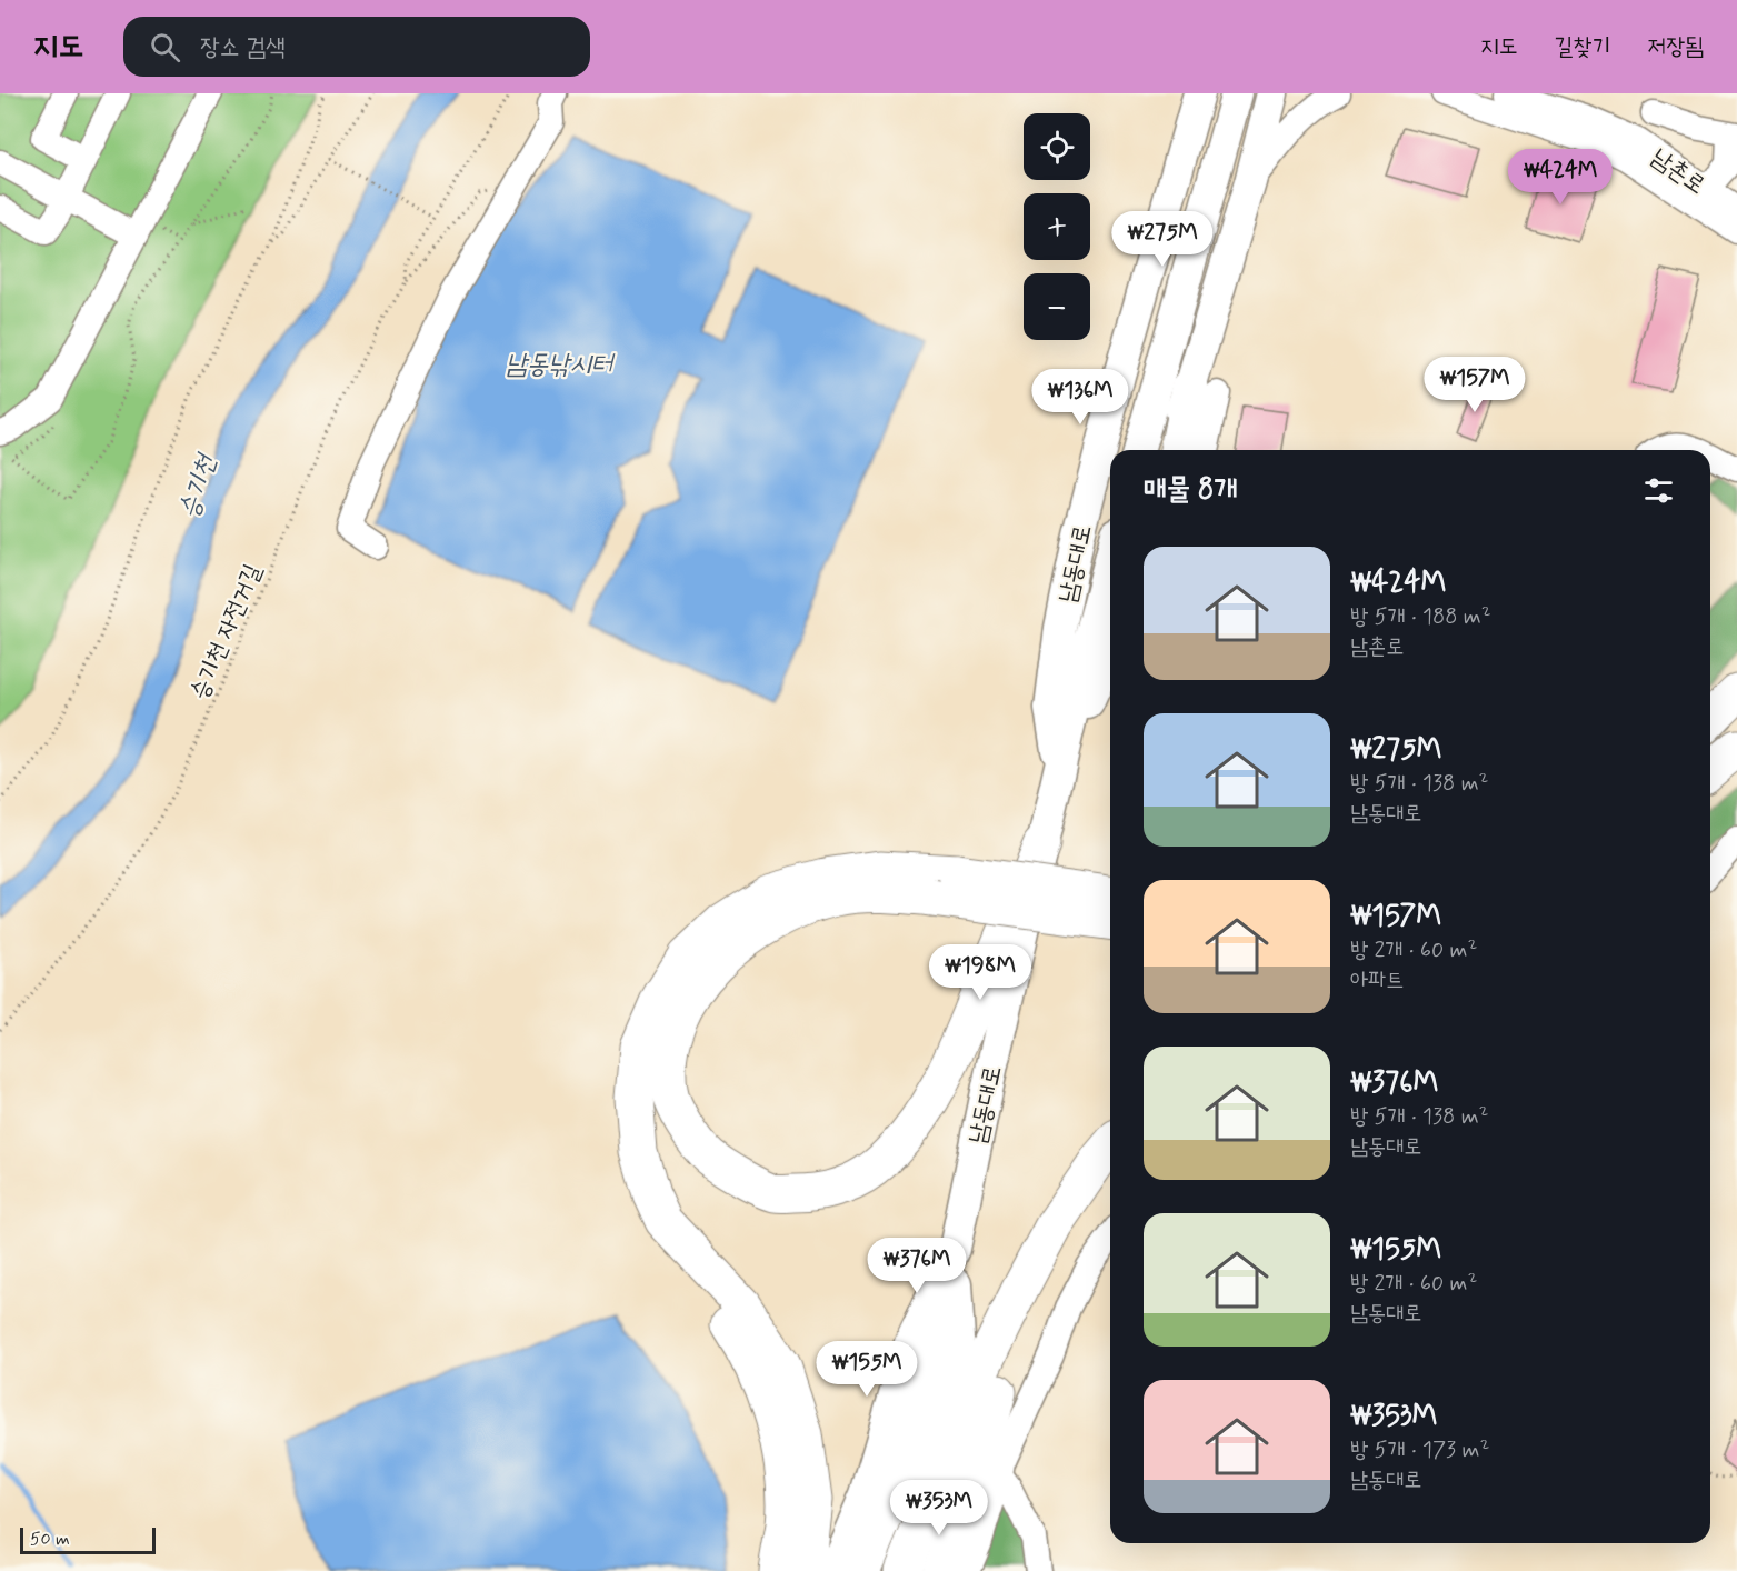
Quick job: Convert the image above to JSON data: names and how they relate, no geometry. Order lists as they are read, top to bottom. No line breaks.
{"streets":{"main road":["남동대로"],"street":["남촌로"],"path":["승기천 자전거길"]},"water":["남동낚시터","승기천"],"scale_bar":"50 m","page":{"header":"지도","search":"장소 검색","nav":["지도","길찾기","저장됨"],"map_buttons":["+","−"],"price":["₩424M","₩275M","₩157M","₩136M","₩198M","₩376M","₩155M","₩353M"],"heading":"매물 8개","list":[{"name":"₩424M","note":"방 5개 · 188 m² · 남촌로"},{"name":"₩275M","note":"방 5개 · 138 m² · 남동대로"},{"name":"₩157M","note":"방 2개 · 60 m² · 아파트"},{"name":"₩376M","note":"방 5개 · 138 m² · 남동대로"},{"name":"₩155M","note":"방 2개 · 60 m² · 남동대로"},{"name":"₩353M","note":"방 5개 · 173 m² · 남동대로"}],"scale":"50 m"}}
